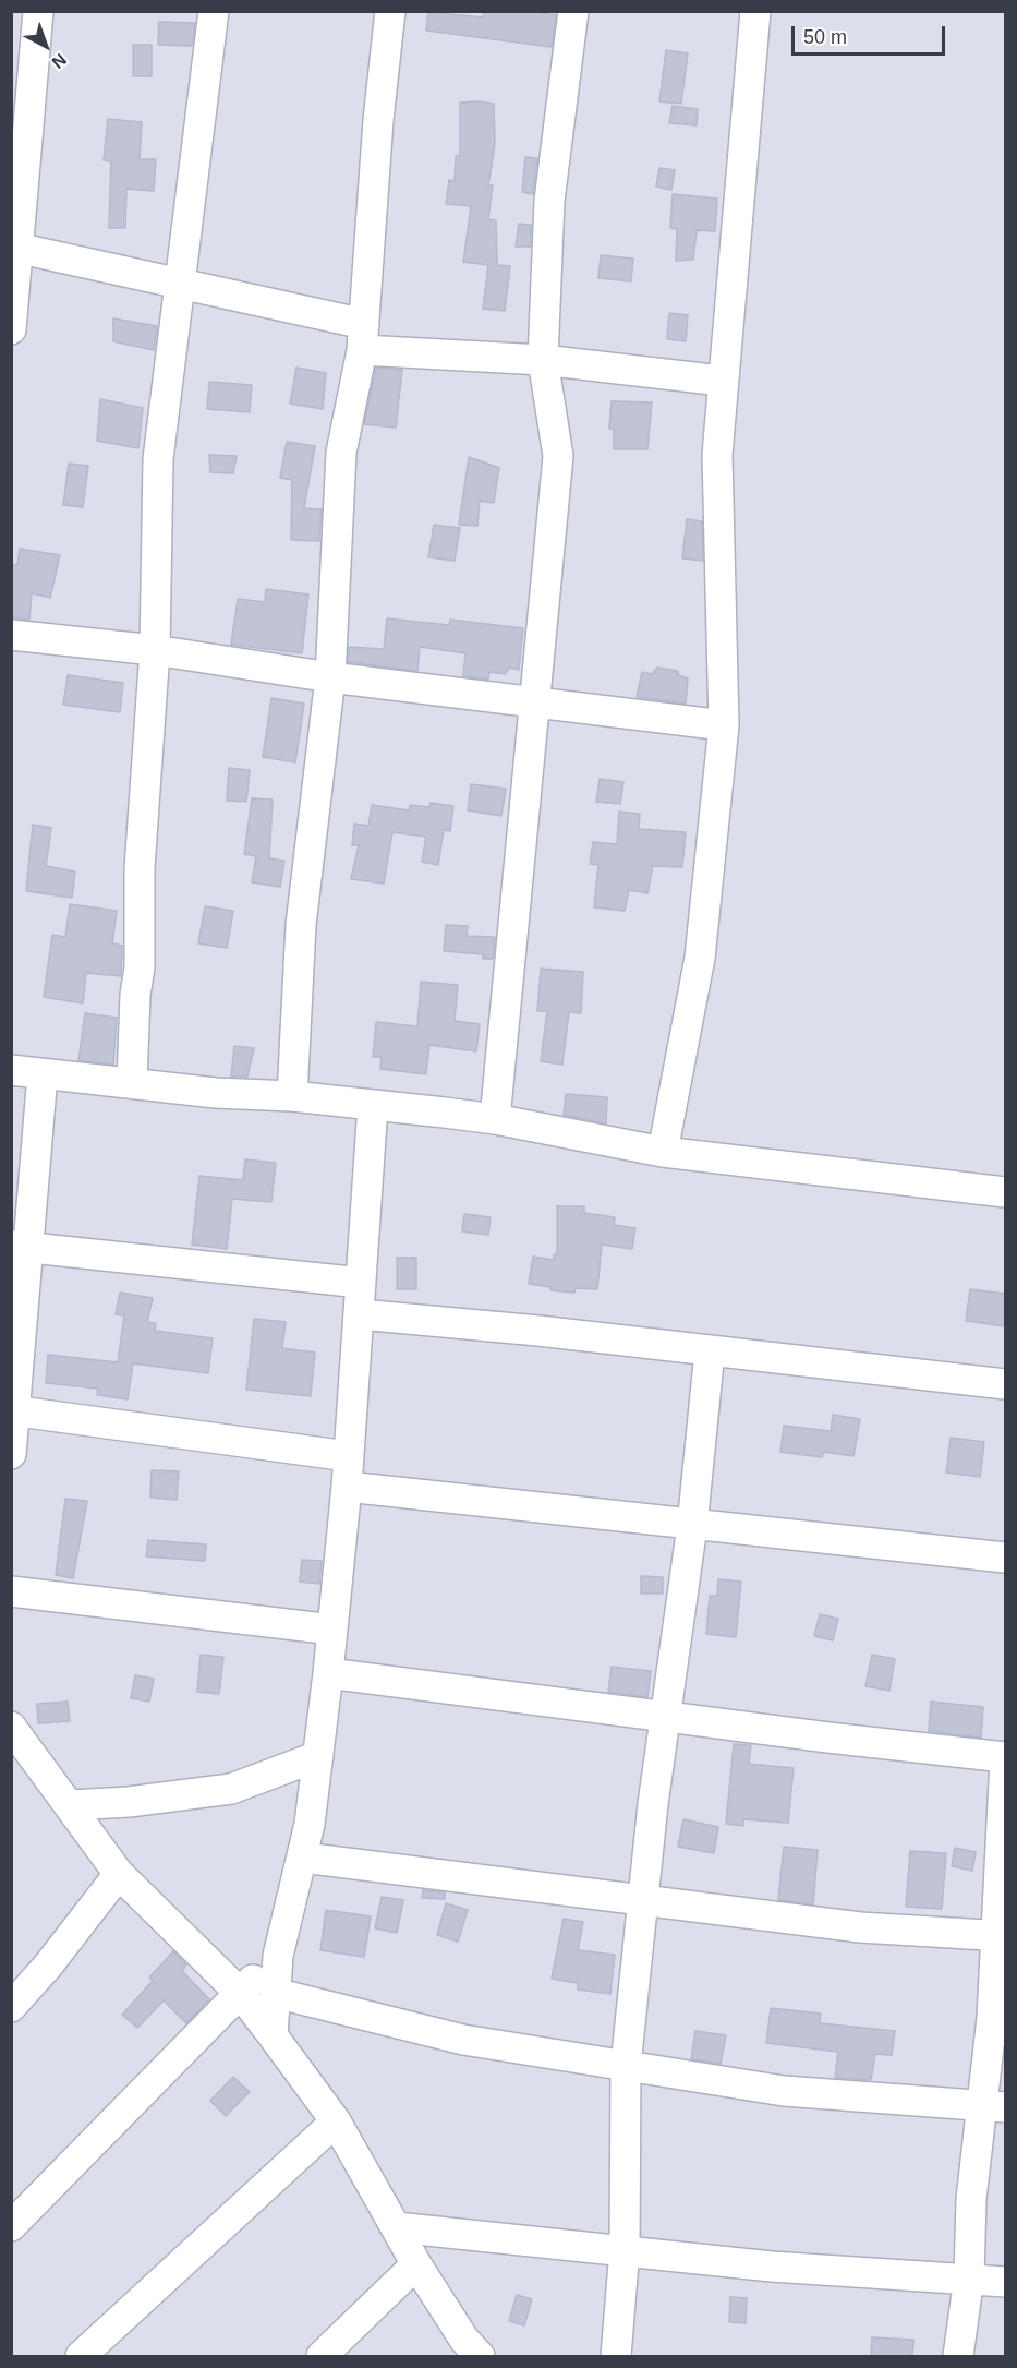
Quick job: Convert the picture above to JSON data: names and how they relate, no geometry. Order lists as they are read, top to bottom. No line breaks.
{"scale_bar":"50 m","north":"bottom right"}
